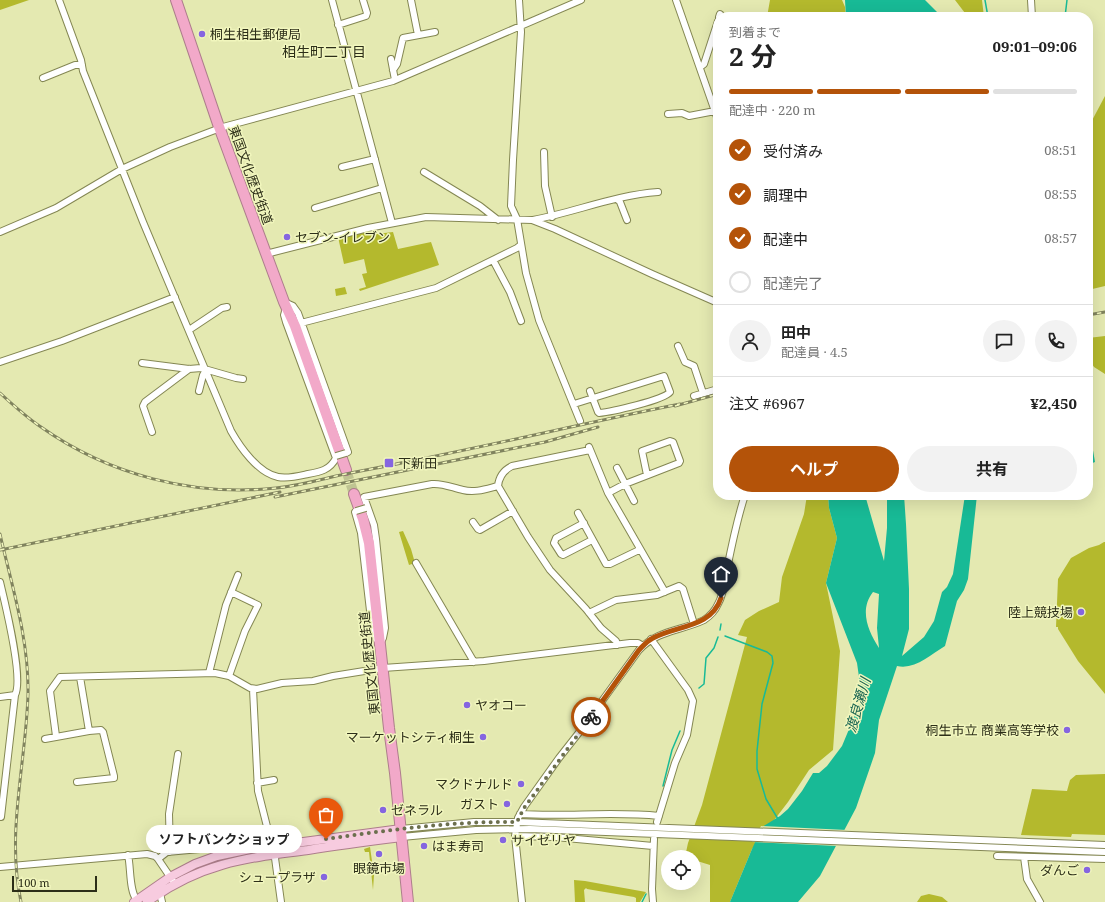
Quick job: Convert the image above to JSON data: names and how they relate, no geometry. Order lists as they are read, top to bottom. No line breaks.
{"streets":{"highway":["東国文化歴史街道"]},"districts":["相生町二丁目"],"water":["渡良瀬川"],"places":{"other":["桐生相生郵便局","セブン-イレブン","陸上競技場","ヤオコー","桐生市立 商業高等学校","マーケットシティ桐生","マクドナルド","ガスト","ゼネラル","ソフトバンクショップ","サイゼリヤ","はま寿司","眼鏡市場","ダんご","シュープラザ"],"transit":["下新田"]},"scale_bar":"100 m","page":{"heading":["2 分","到着まで","09:01–09:06"],"panel":["田中","配達員 · 4.5","注文 #6967","¥2,450"],"bar":"配達中 · 220 m","list":[["受付済み","08:51"],["調理中","08:55"],["配達中","08:57"],"配達完了"],"buttons":["ヘルプ","共有"],"bubble":"ソフトバンクショップ","scale":"100 m"}}
